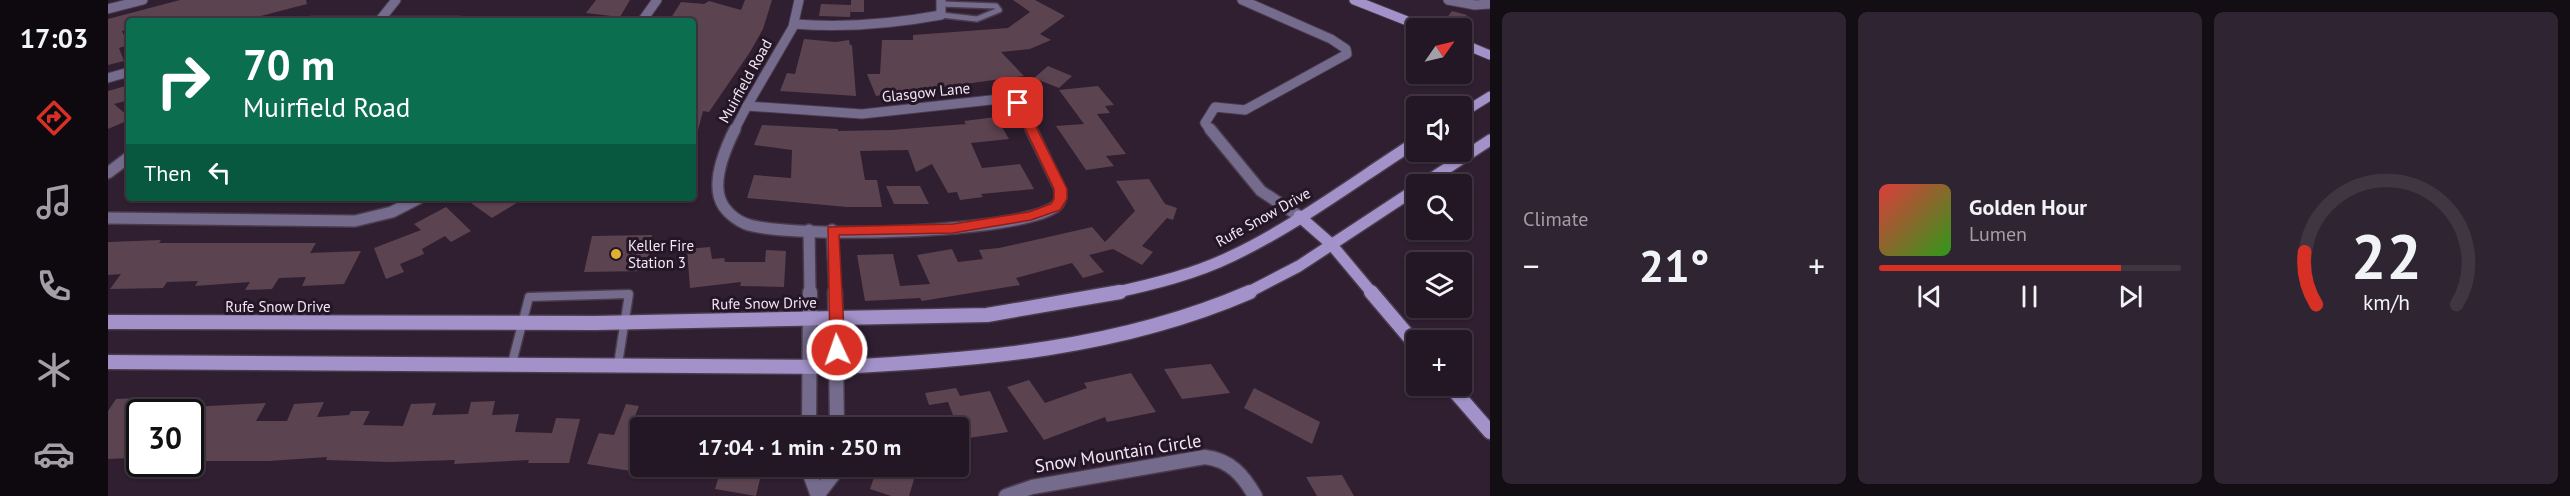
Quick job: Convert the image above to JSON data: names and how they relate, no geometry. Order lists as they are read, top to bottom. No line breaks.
{"streets":{"main road":["Rufe Snow Drive"],"street":["Muirfield Road","Glasgow Lane","Snow Mountain Circle"]},"crossings":[["Muirfield Road","Glasgow Lane"]],"places":["Keller Fire Station 3"],"north":"top right","page":{"tabs":"17:03","tile":"Climate","map_buttons":"+","turn":["70 m","Muirfield Road"],"then":"Then","song":["Golden Hour","Lumen"],"heat":["−","21°","+"],"limit":"30","trip":"17:04 · 1 min · 250 m","gauge":["22","km/h"]}}
